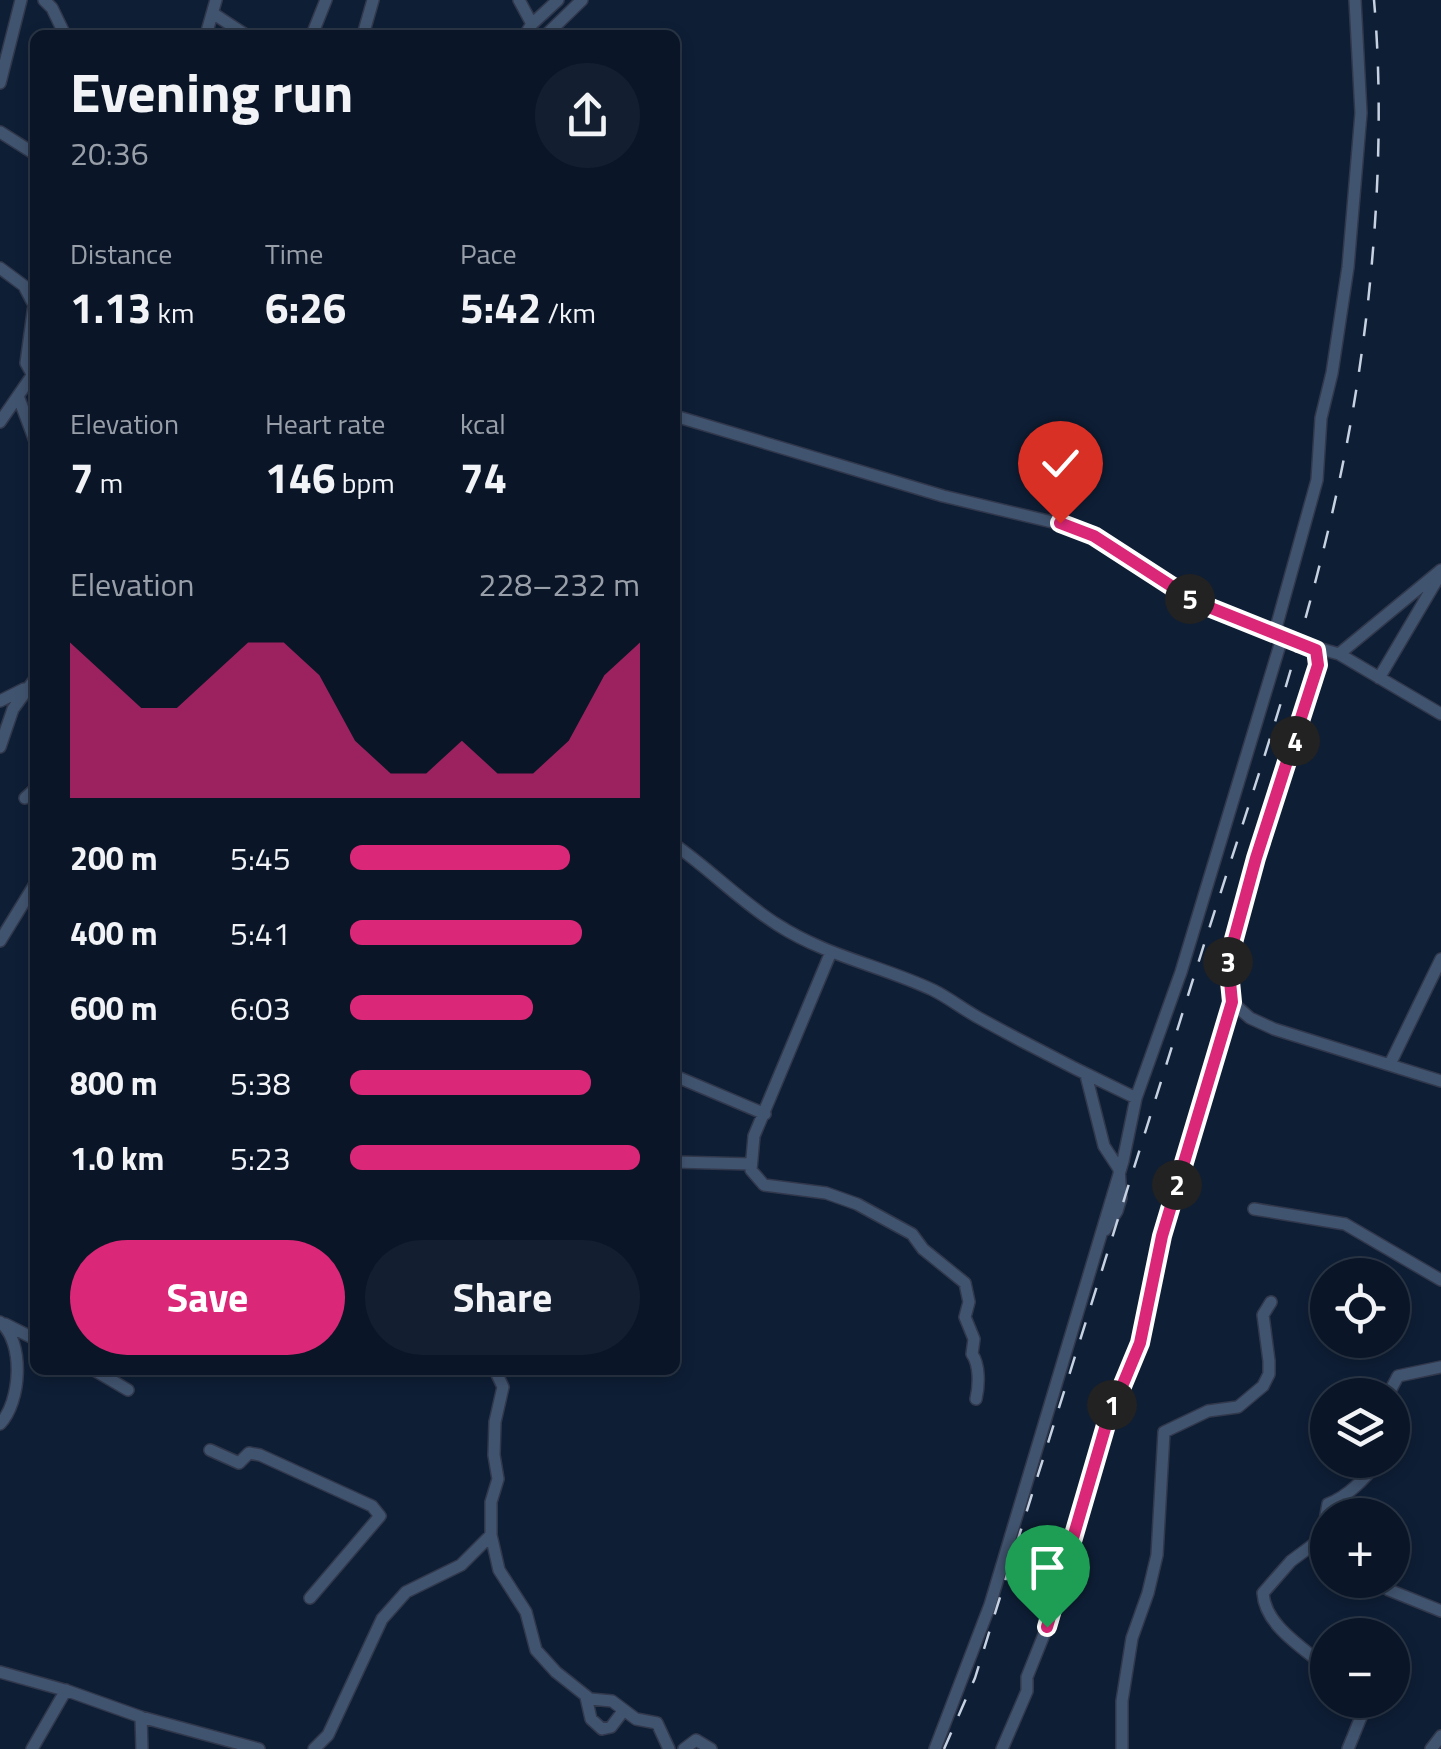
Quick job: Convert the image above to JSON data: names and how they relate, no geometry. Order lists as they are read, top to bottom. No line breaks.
{"page":{"heading":["Evening run","20:36"],"stats":[["Distance","1.13 km"],["Time","6:26"],["Pace","5:42 /km"],["Elevation","7 m"],["Heart rate","146 bpm"],["kcal","74"]],"chart":["Elevation","228–232 m"],"pins":["5","4","3","2","1"],"list":[{"name":"200 m","note":"5:45"},{"name":"400 m","note":"5:41"},{"name":"600 m","note":"6:03"},{"name":"800 m","note":"5:38"},{"name":"1.0 km","note":"5:23"}],"buttons":["Save","Share"],"map_buttons":["+","−"]}}
